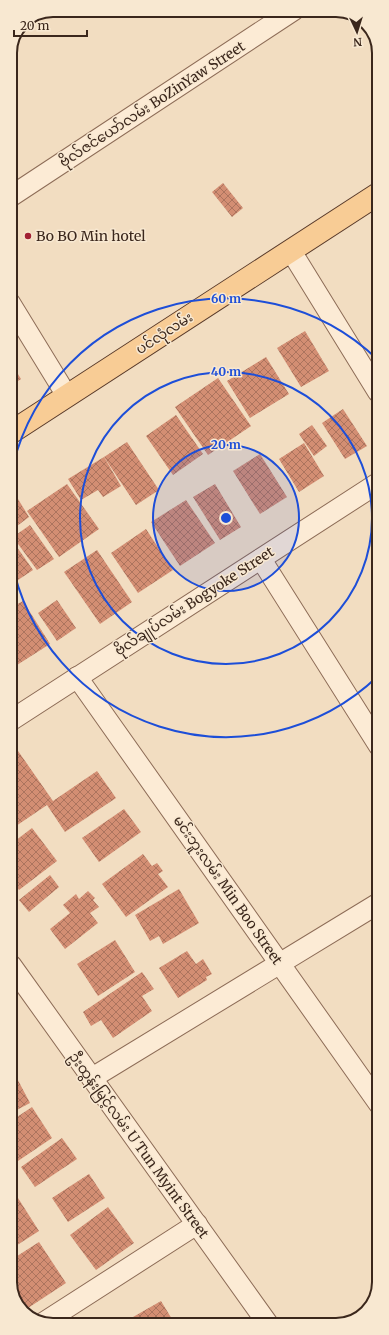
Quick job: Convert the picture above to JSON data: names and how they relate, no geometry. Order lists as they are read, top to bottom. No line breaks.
{"streets":{"main road":["ပင်လုံလမ်း"],"street":["ဗိုလ်ဇင်ယော်လမ်း BoZinYaw Street","ဗိုလ်ချုပ်လမ်း Bogyoke Street","မင်းဘူးလမ်း Min Boo Street","ဦးထွန်းမြင့်လမ်း U Tun Myint Street"]},"crossings":[["ဗိုလ်ချုပ်လမ်း Bogyoke Street","မင်းဘူးလမ်း Min Boo Street"]],"places":["Bo BO Min hotel"],"scale_bar":"20 m","north":"bottom","rings":["60 m","40 m","20 m"]}
